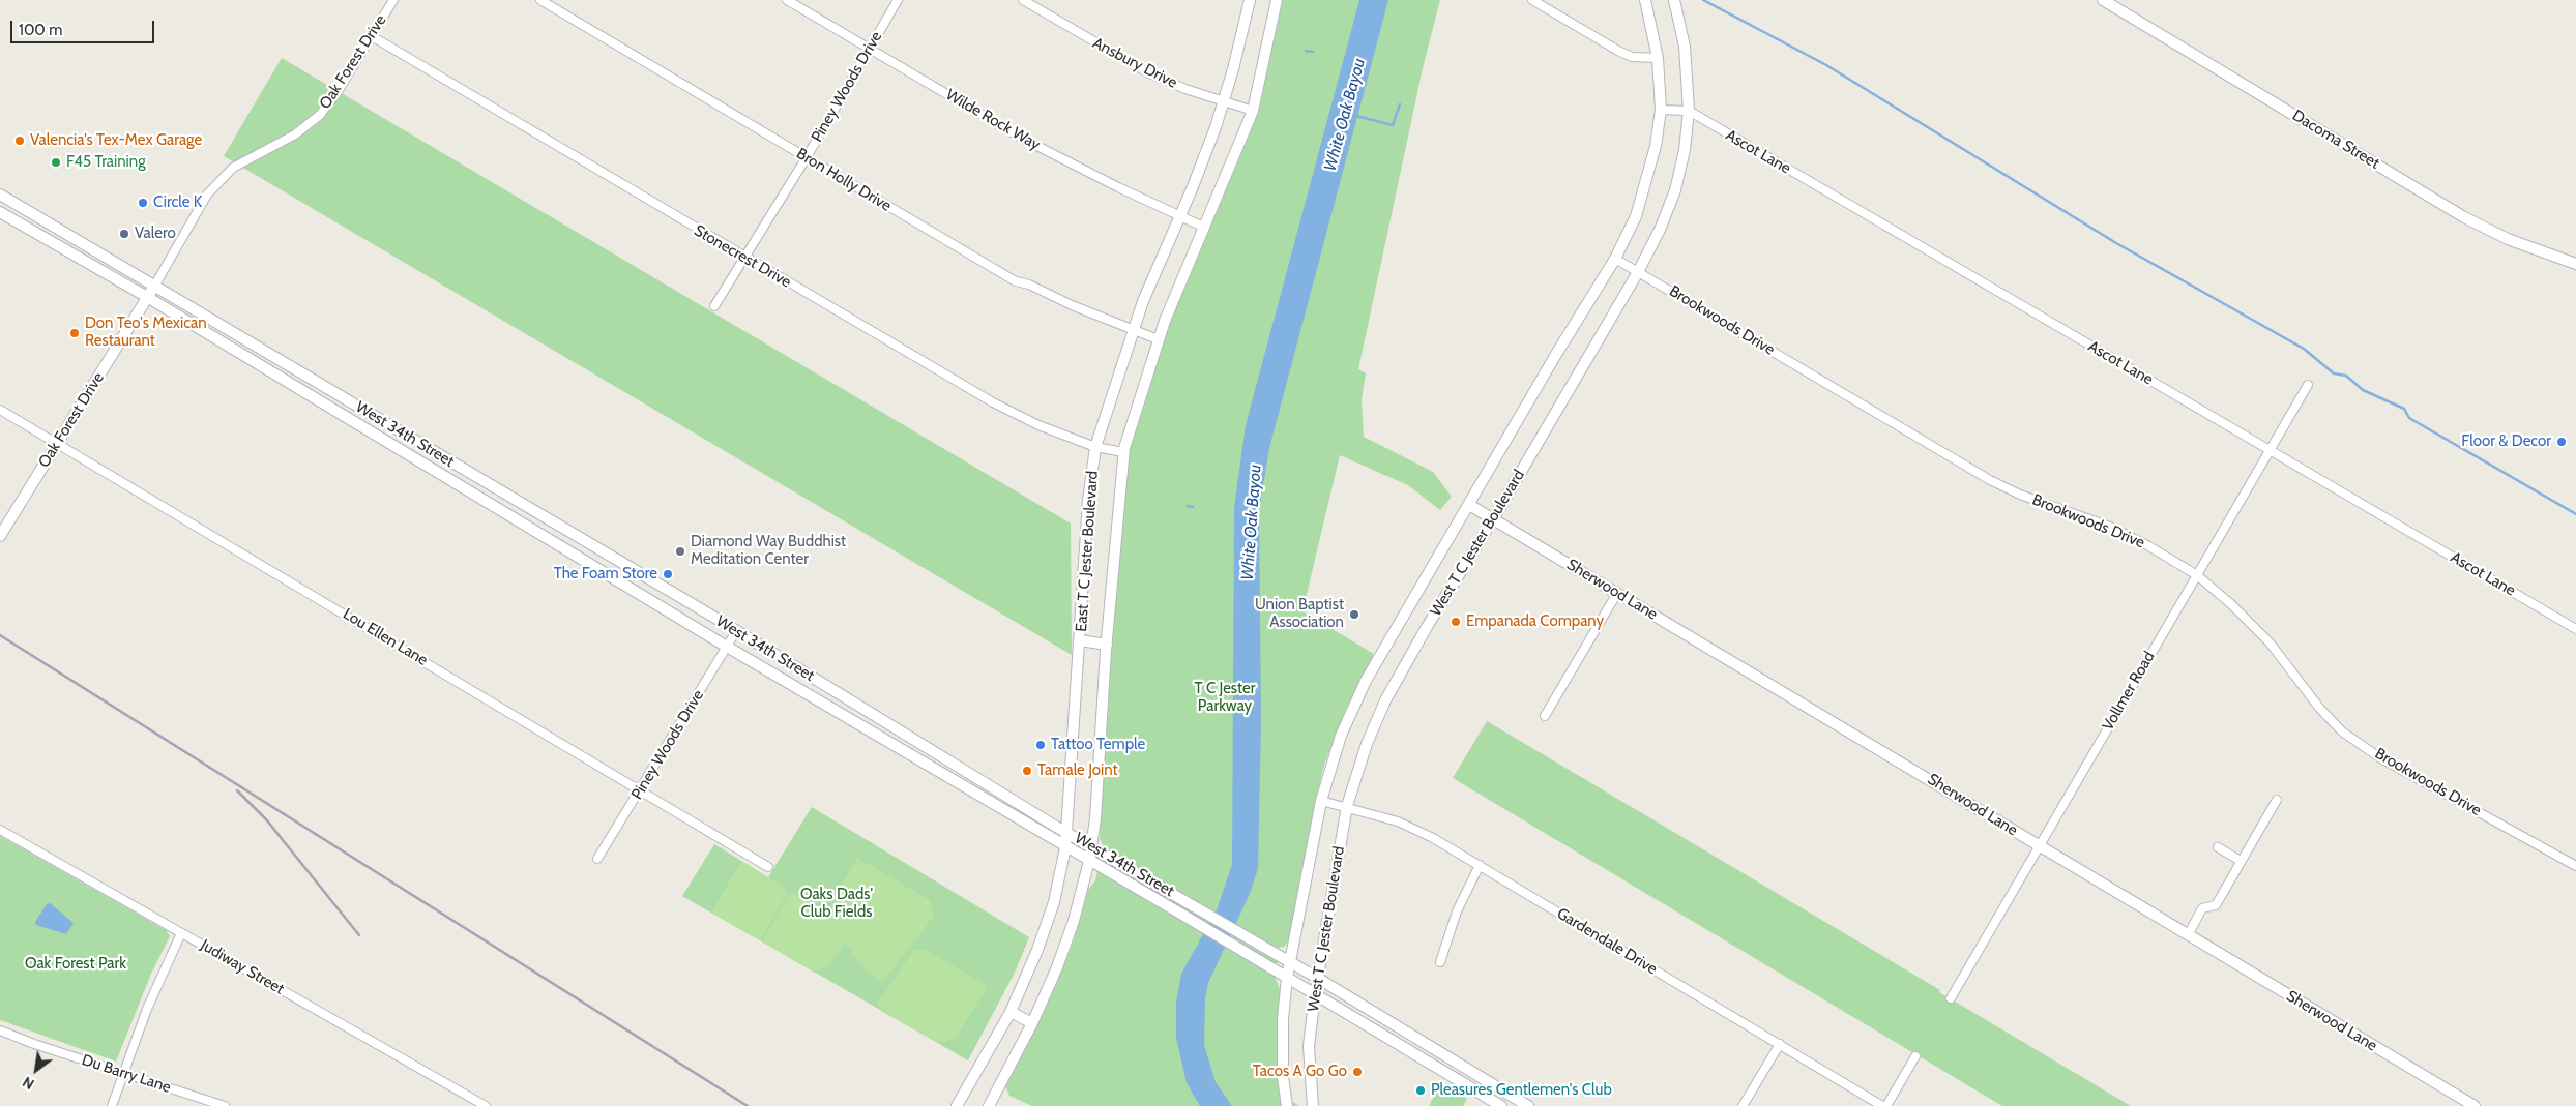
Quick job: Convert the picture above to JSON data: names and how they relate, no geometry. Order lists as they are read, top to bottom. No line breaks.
{"streets":{"main road":["Oak Forest Drive","Dacoma Street","West 34th Street","West T C Jester Boulevard","East T C Jester Boulevard","Sherwood Lane"],"street":["Ansbury Drive","Piney Woods Drive","Wilde Rock Way","Ascot Lane","Bron Holly Drive","Stonecrest Drive","Brookwoods Drive","Lou Ellen Lane","Vollmer Road","Gardendale Drive","Judiway Street","Du Barry Lane"]},"crossings":[["Oak Forest Drive","Stonecrest Drive"],["Oak Forest Drive","West 34th Street"],["Oak Forest Drive","Lou Ellen Lane"],["Ansbury Drive","East T C Jester Boulevard"],["Piney Woods Drive","Wilde Rock Way"],["Piney Woods Drive","Bron Holly Drive"],["Piney Woods Drive","Stonecrest Drive"],["Piney Woods Drive","West 34th Street"],["Piney Woods Drive","Lou Ellen Lane"],["Wilde Rock Way","East T C Jester Boulevard"],["Ascot Lane","West T C Jester Boulevard"],["Ascot Lane","Vollmer Road"],["Bron Holly Drive","East T C Jester Boulevard"],["Stonecrest Drive","East T C Jester Boulevard"],["Brookwoods Drive","West T C Jester Boulevard"],["Brookwoods Drive","Vollmer Road"],["West 34th Street","West T C Jester Boulevard"],["West 34th Street","East T C Jester Boulevard"],["West T C Jester Boulevard","Sherwood Lane"],["West T C Jester Boulevard","Gardendale Drive"],["Sherwood Lane","Vollmer Road"]],"water":["White Oak Bayou"],"parks":["T C Jester Parkway","Oaks Dads' Club Fields","Oak Forest Park"],"places":["Valencia's Tex-Mex Garage","F45 Training","Circle K","Valero","Don Teo's Mexican Restaurant","Floor & Decor","Diamond Way Buddhist Meditation Center","The Foam Store","Union Baptist Association","Empanada Company","Tattoo Temple","Tamale Joint","Tacos A Go Go","Pleasures Gentlemen's Club"],"scale_bar":"100 m","north":"bottom left"}
